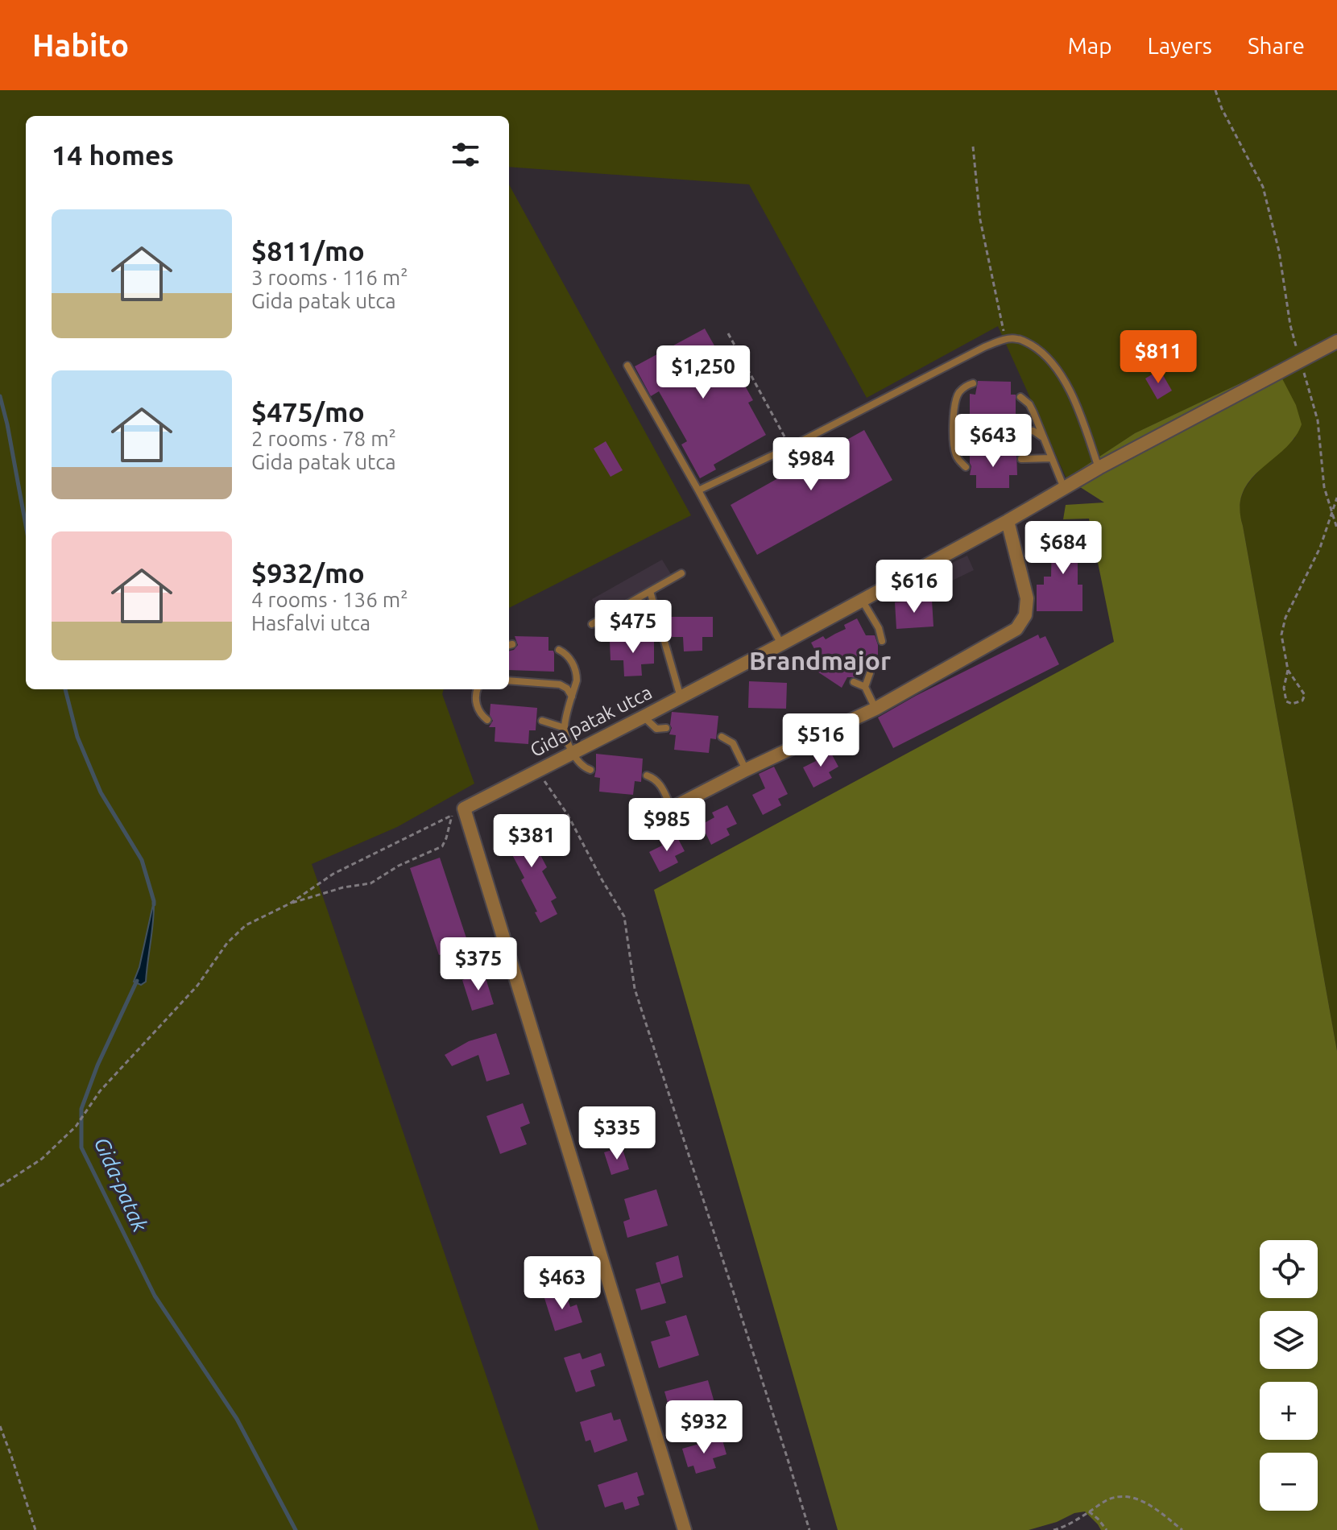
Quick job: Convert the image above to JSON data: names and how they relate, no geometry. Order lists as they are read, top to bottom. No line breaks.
{"streets":{"street":["Gida patak utca"]},"districts":["Brandmajor"],"water":["Gida-patak"],"page":{"header":"Habito","nav":["Map","Layers","Share"],"heading":"14 homes","list":[{"name":"$811/mo","note":"3 rooms · 116 m² · Gida patak utca"},{"name":"$475/mo","note":"2 rooms · 78 m² · Gida patak utca"},{"name":"$932/mo","note":"4 rooms · 136 m² · Hasfalvi utca"}],"price":["$811","$1,250","$643","$984","$684","$616","$475","$516","$985","$381","$375","$335","$463","$932"],"map_buttons":["+","−"]}}
